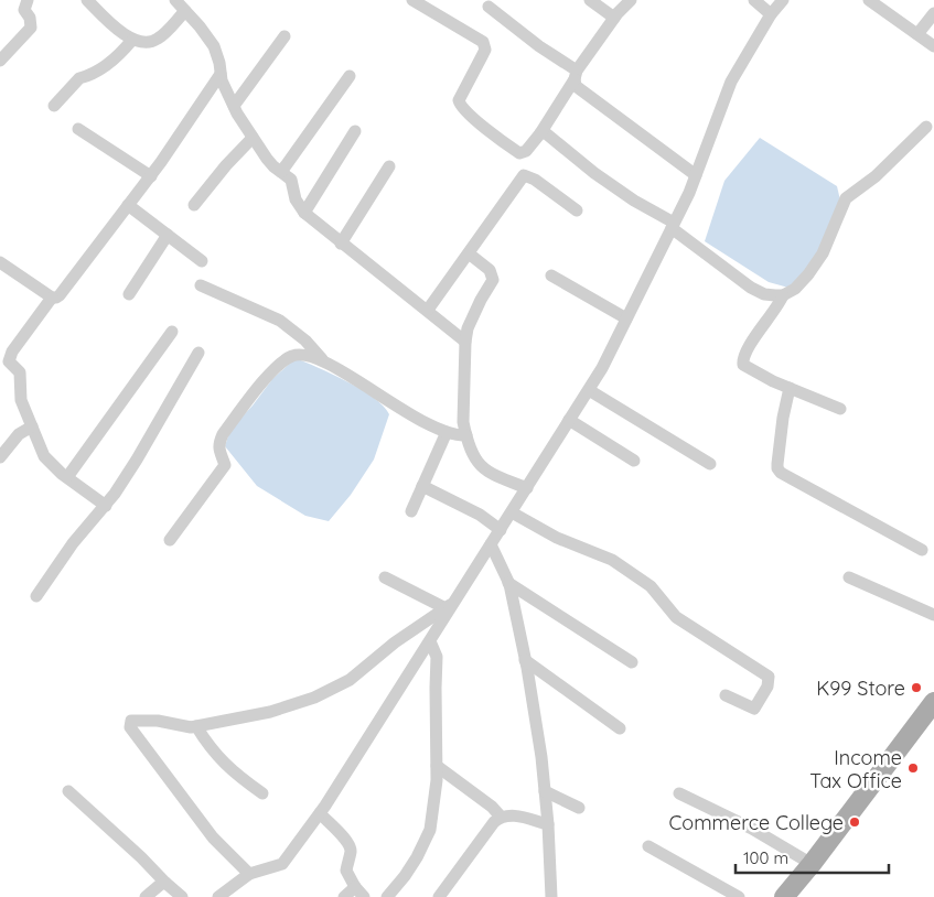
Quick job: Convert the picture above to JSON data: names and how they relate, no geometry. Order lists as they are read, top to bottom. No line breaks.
{"places":["K99 Store","Income Tax Office","Commerce College"],"scale_bar":"100 m"}
